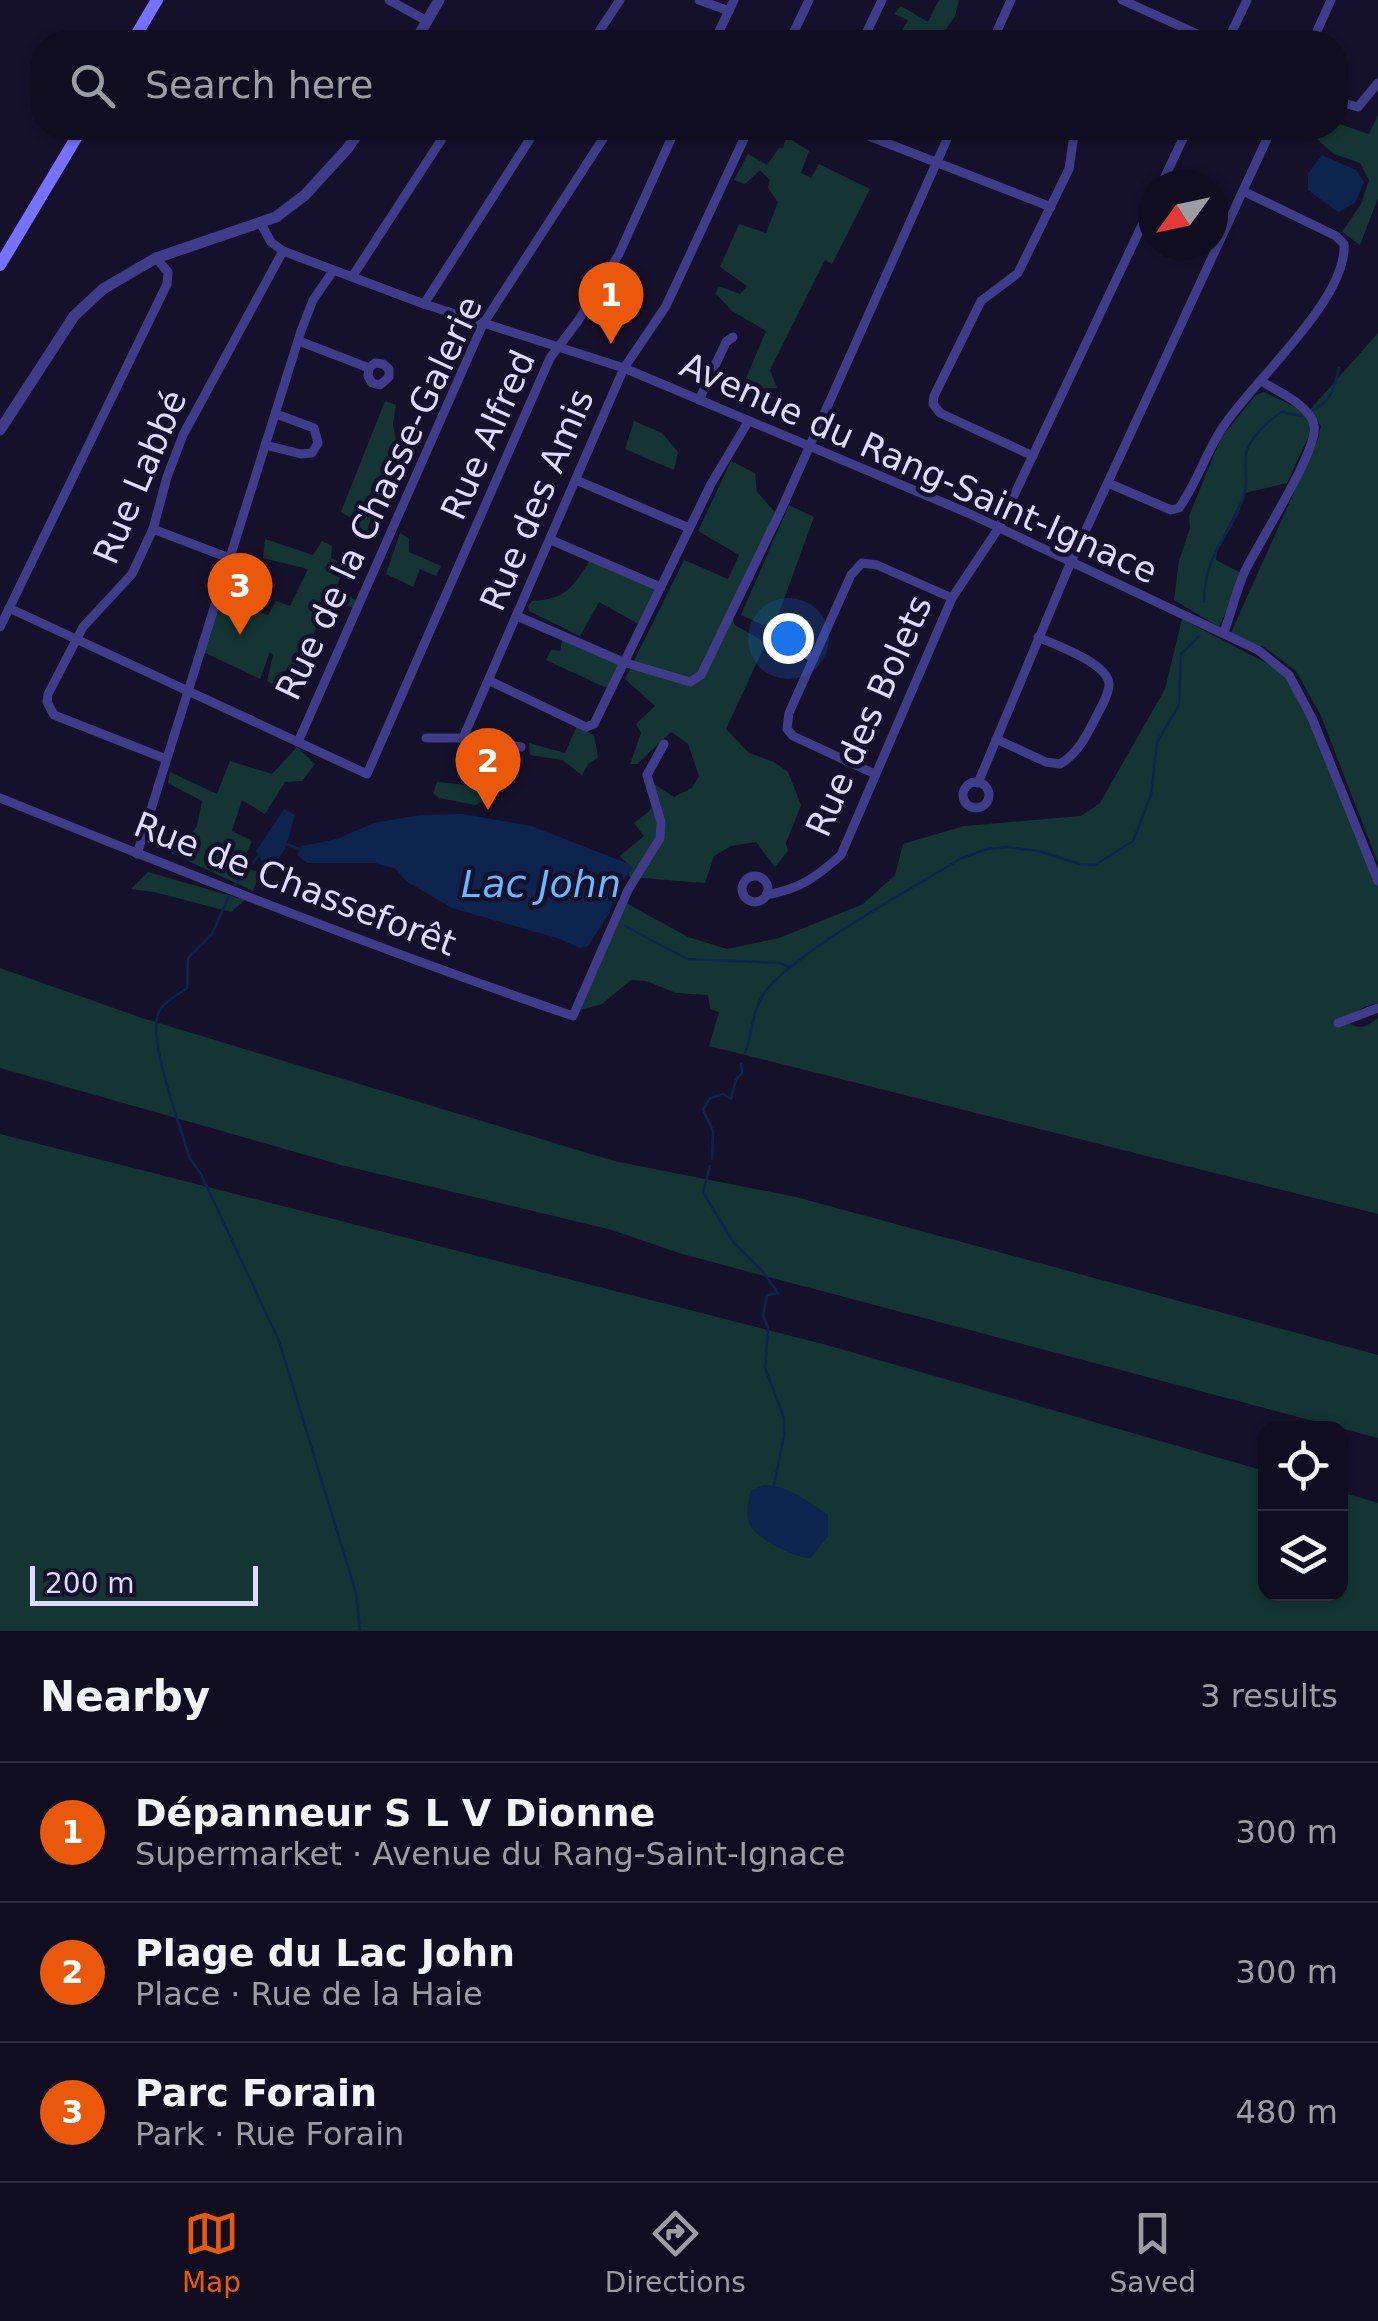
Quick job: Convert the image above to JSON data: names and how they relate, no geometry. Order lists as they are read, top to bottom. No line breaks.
{"streets":{"street":["Rue Alfred","Avenue du Rang-Saint-Ignace","Rue Labbé","Rue de la Chasse-Galerie","Rue des Amis","Rue des Bolets","Rue de Chasseforêt"]},"crossings":[["Rue Alfred","Avenue du Rang-Saint-Ignace"],["Rue Alfred","Rue de la Chasse-Galerie"],["Avenue du Rang-Saint-Ignace","Rue Labbé"],["Avenue du Rang-Saint-Ignace","Rue de la Chasse-Galerie"],["Avenue du Rang-Saint-Ignace","Rue des Amis"],["Avenue du Rang-Saint-Ignace","Rue des Bolets"]],"water":["Lac John"],"scale_bar":"200 m","north":"bottom left","page":{"search":"Search here","pins":["1","3","2"],"scale":"200 m","heading":["Nearby","3 results"],"list":[{"mark":"1","name":"Dépanneur S L V Dionne","note":"Supermarket · Avenue du Rang-Saint-Ignace","value":"300 m"},{"mark":"2","name":"Plage du Lac John","note":"Place · Rue de la Haie","value":"300 m"},{"mark":"3","name":"Parc Forain","note":"Park · Rue Forain","value":"480 m"}],"nav":["Map","Directions","Saved"]}}
